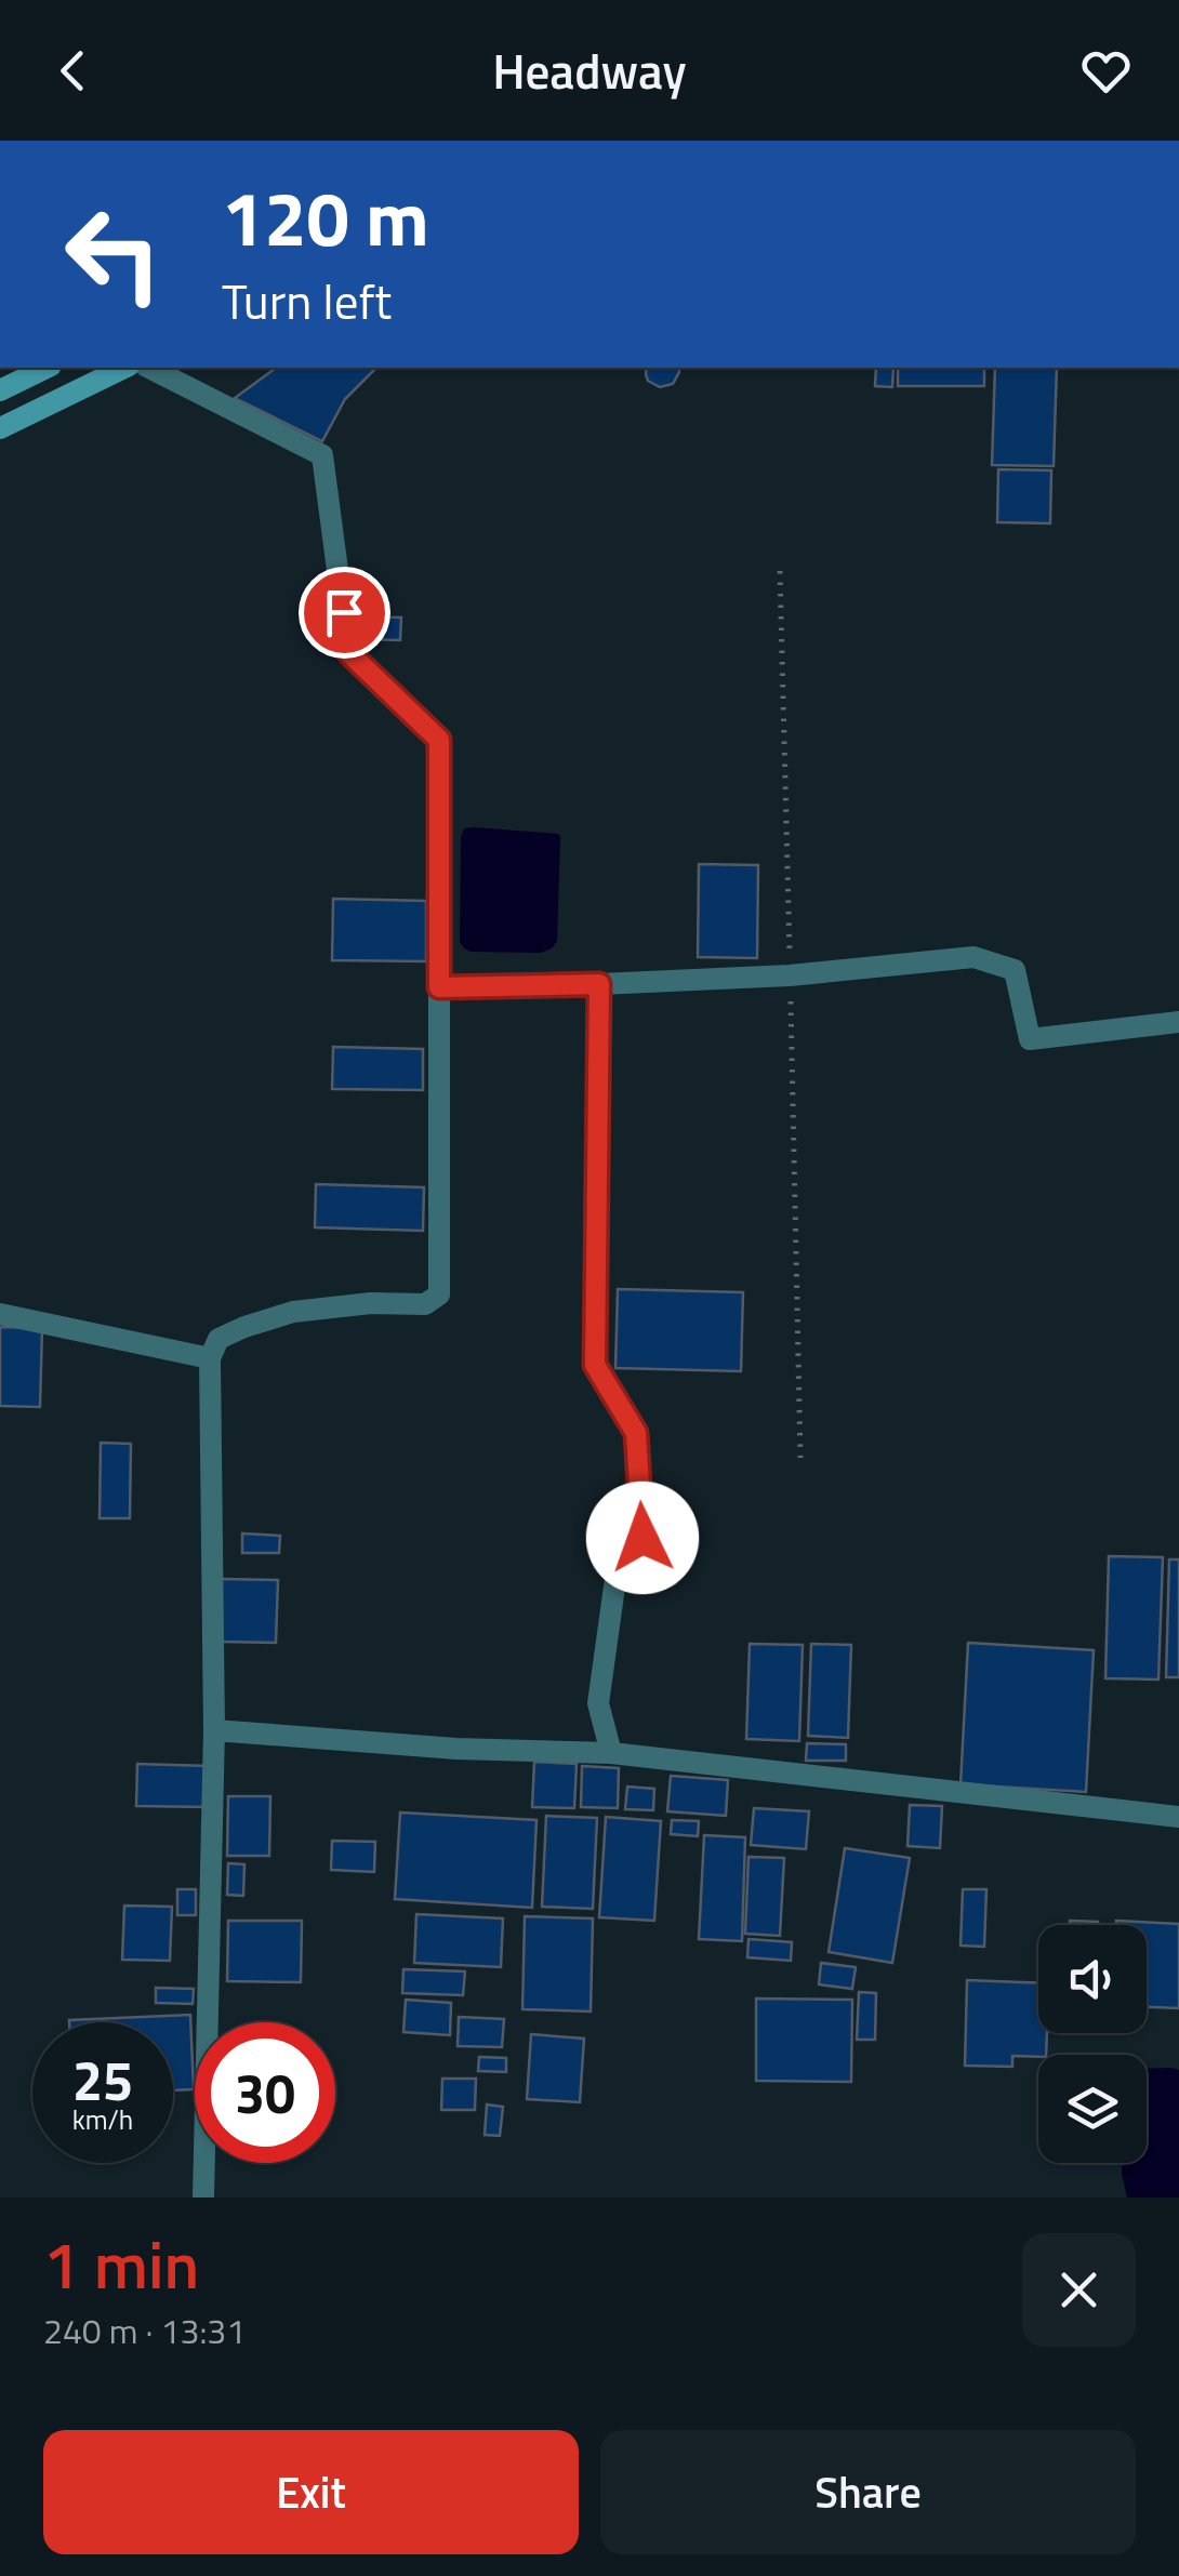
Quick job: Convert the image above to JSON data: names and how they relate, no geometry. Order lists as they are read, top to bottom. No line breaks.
{"page":{"header":"Headway","turn":["120 m","Turn left"],"speed":"25 km/h","limit":"30","heading":["1 min","240 m · 13:31"],"buttons":["Exit","Share"]}}
